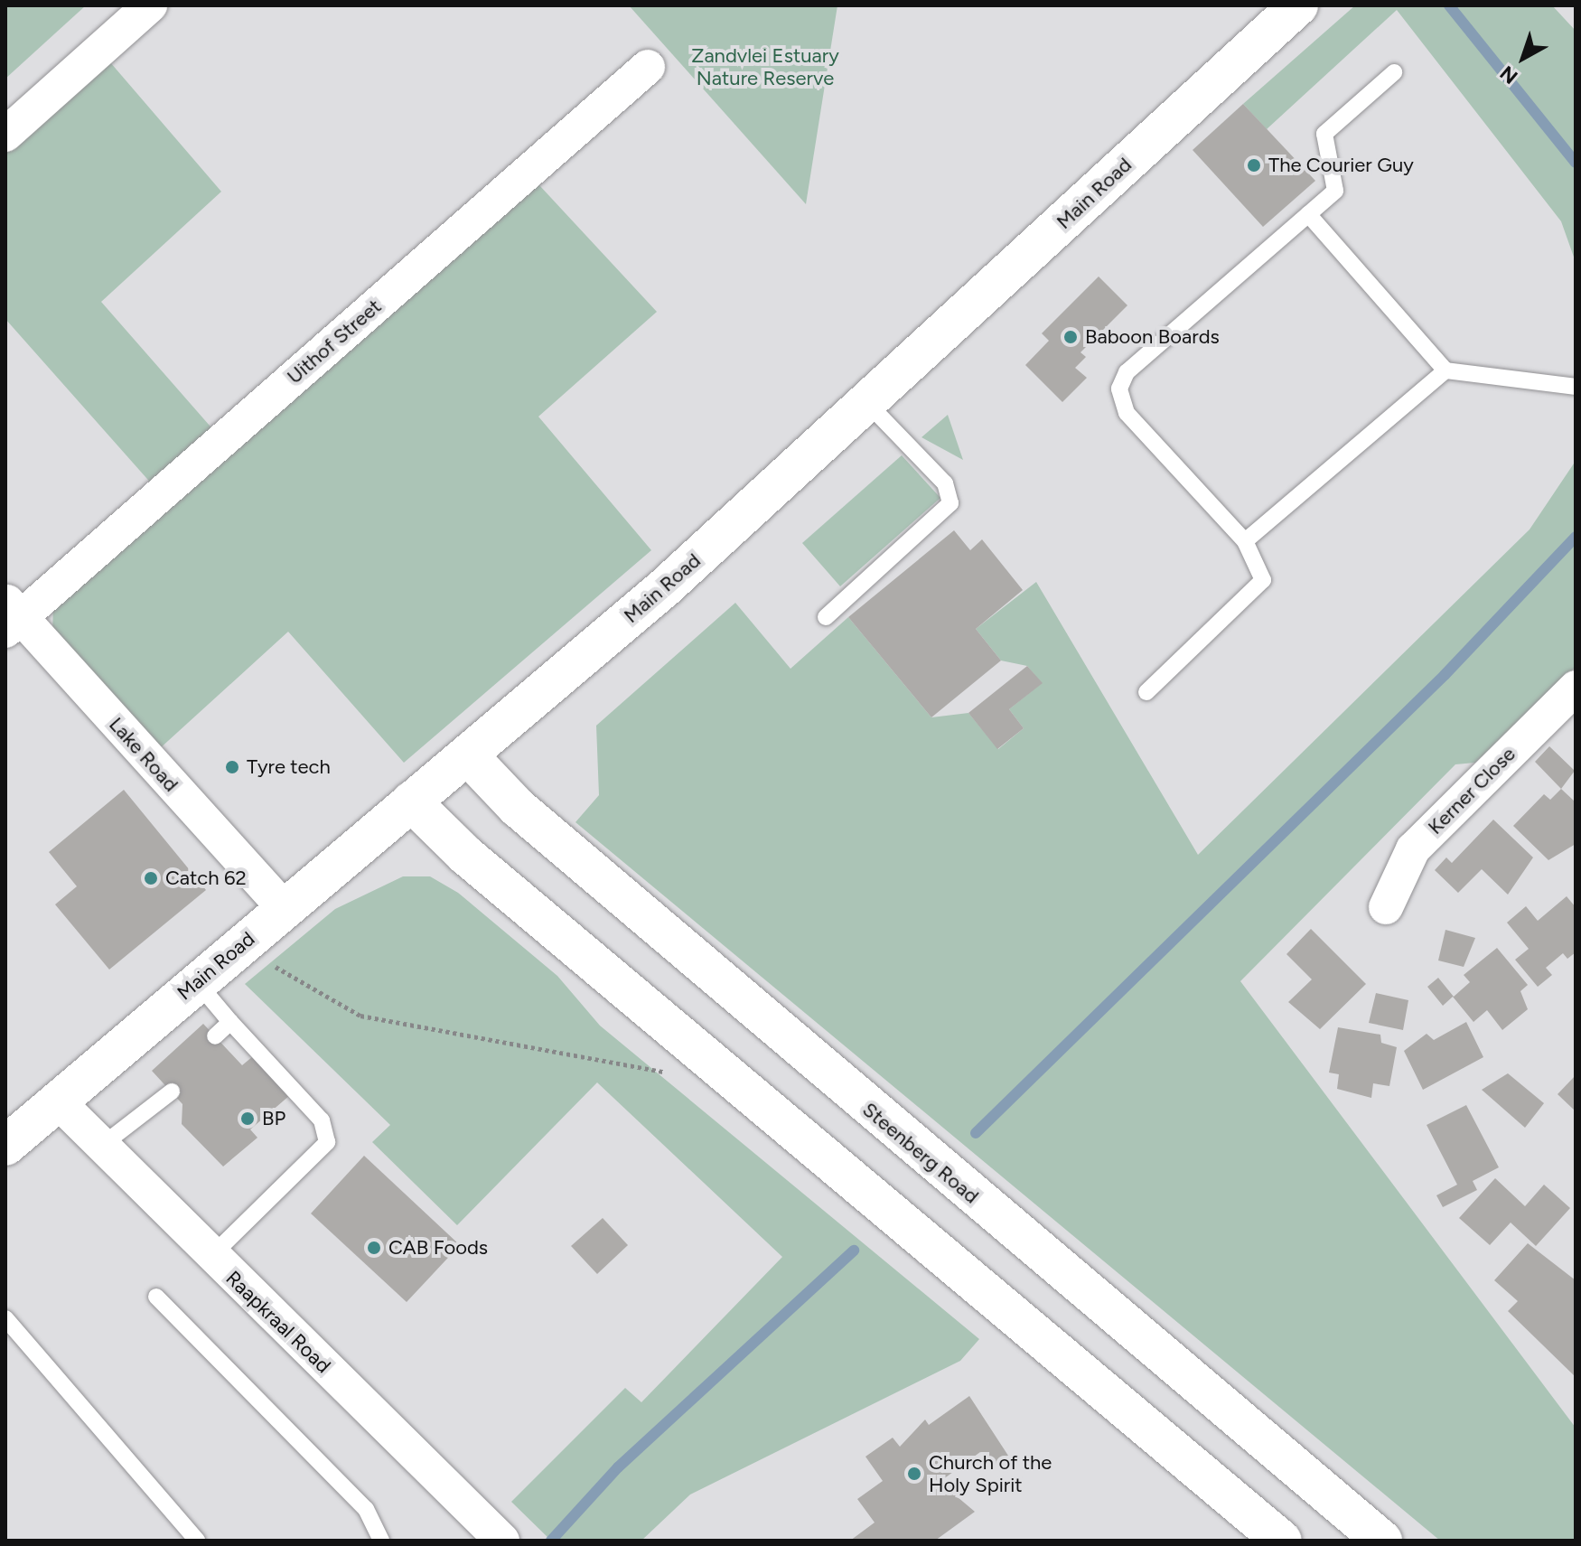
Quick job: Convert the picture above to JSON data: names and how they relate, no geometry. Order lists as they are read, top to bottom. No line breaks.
{"streets":{"main road":["Main Road","Steenberg Road"],"street":["Uithof Street","Lake Road","Kerner Close","Raapkraal Road"]},"crossings":[["Main Road","Lake Road"],["Main Road","Steenberg Road"],["Main Road","Raapkraal Road"],["Uithof Street","Lake Road"]],"parks":["Zandvlei Estuary Nature Reserve"],"places":["The Courier Guy","Baboon Boards","Tyre tech","Catch 62","BP","CAB Foods","Church of the Holy Spirit"],"north":"bottom left"}
